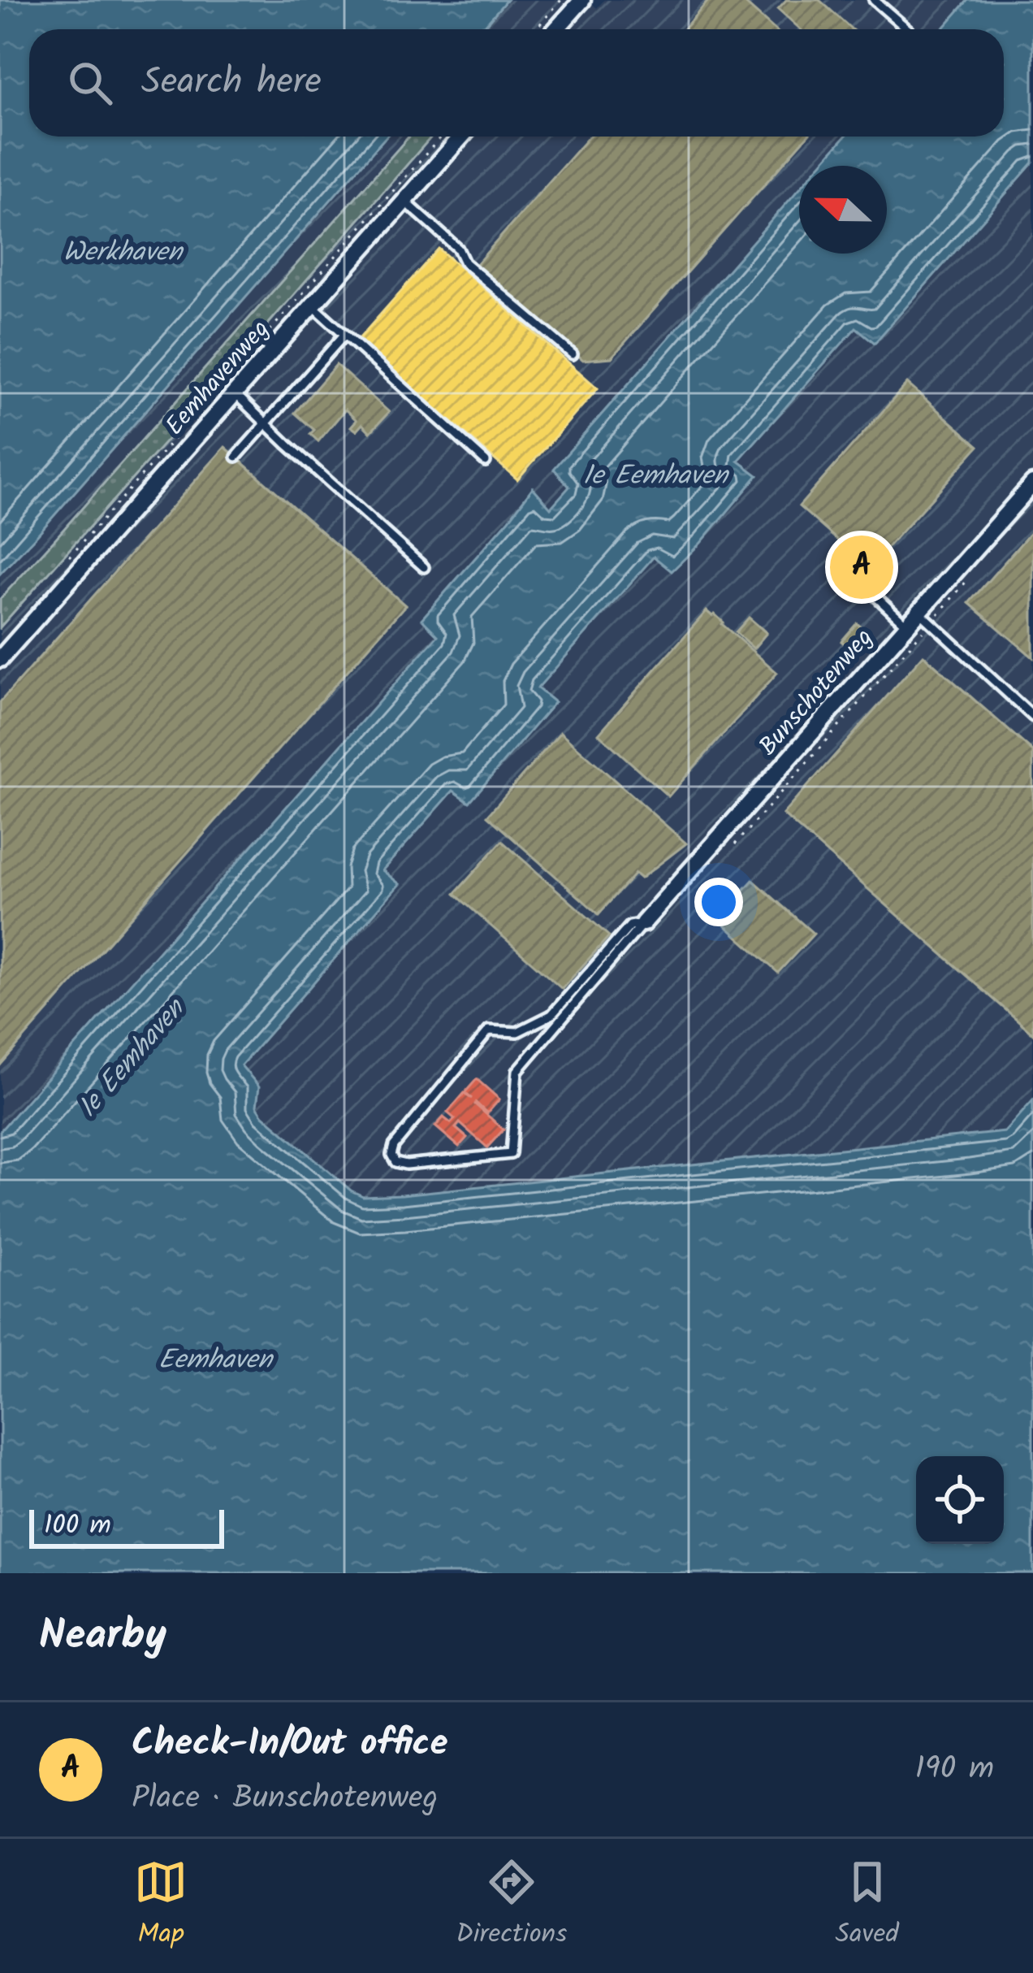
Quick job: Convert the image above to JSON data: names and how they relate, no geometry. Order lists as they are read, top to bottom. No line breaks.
{"streets":{"street":["Eemhavenweg","Bunschotenweg"]},"water":["Werkhaven","1e Eemhaven","Eemhaven"],"scale_bar":"100 m","north":"left","page":{"search":"Search here","pins":"A","scale":"100 m","heading":"Nearby","list":[{"mark":"A","name":"Check-In/Out office","note":"Place · Bunschotenweg","value":"190 m"}],"nav":["Map","Directions","Saved"]}}
